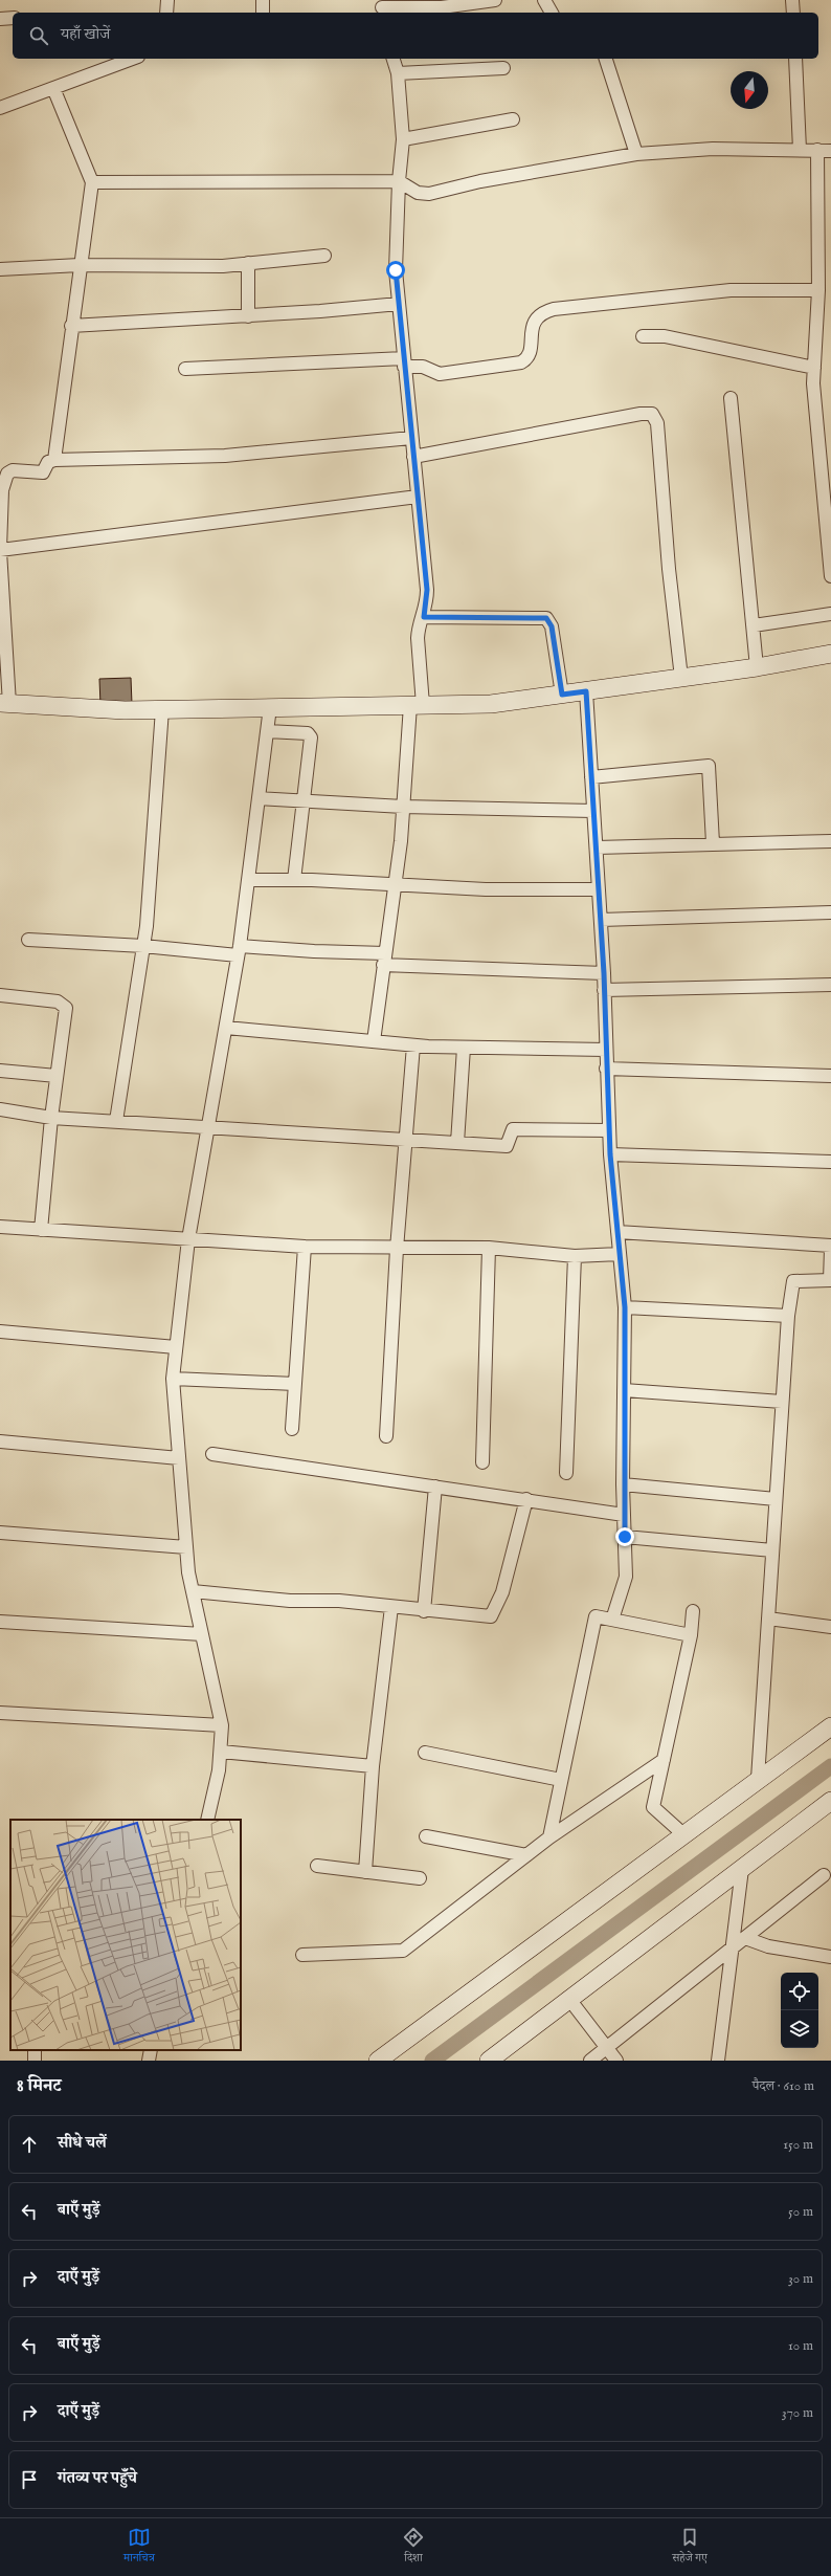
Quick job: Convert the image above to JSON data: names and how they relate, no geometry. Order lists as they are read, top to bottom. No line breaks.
{"north":"bottom","page":{"search":"यहाँ खोजें","heading":["8 मिनट","पैदल · 610 m"],"list":[["सीधे चलें","150 m"],["बाएँ मुड़ें","50 m"],["दाएँ मुड़ें","30 m"],["बाएँ मुड़ें","10 m"],["दाएँ मुड़ें","370 m"],"गंतव्य पर पहुँचे"],"nav":["मानचित्र","दिशा","सहेजे गए"]}}
